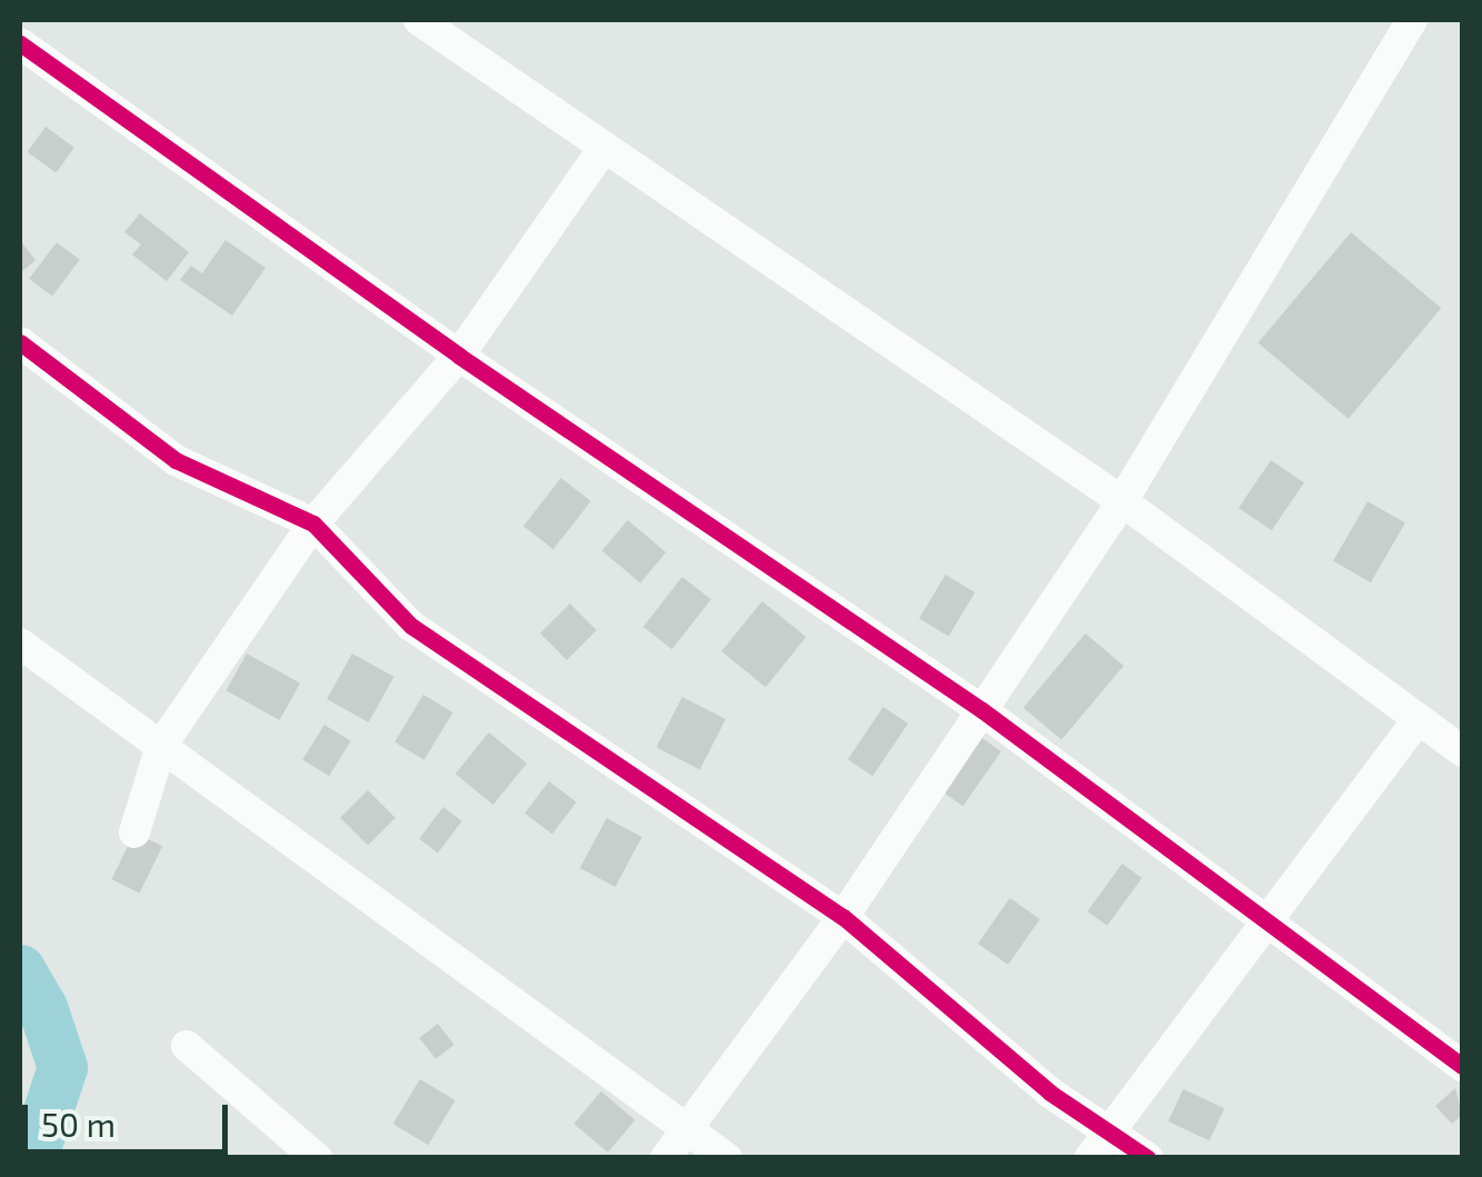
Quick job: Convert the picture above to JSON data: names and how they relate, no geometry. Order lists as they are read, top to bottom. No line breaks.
{"scale_bar":"50 m"}
